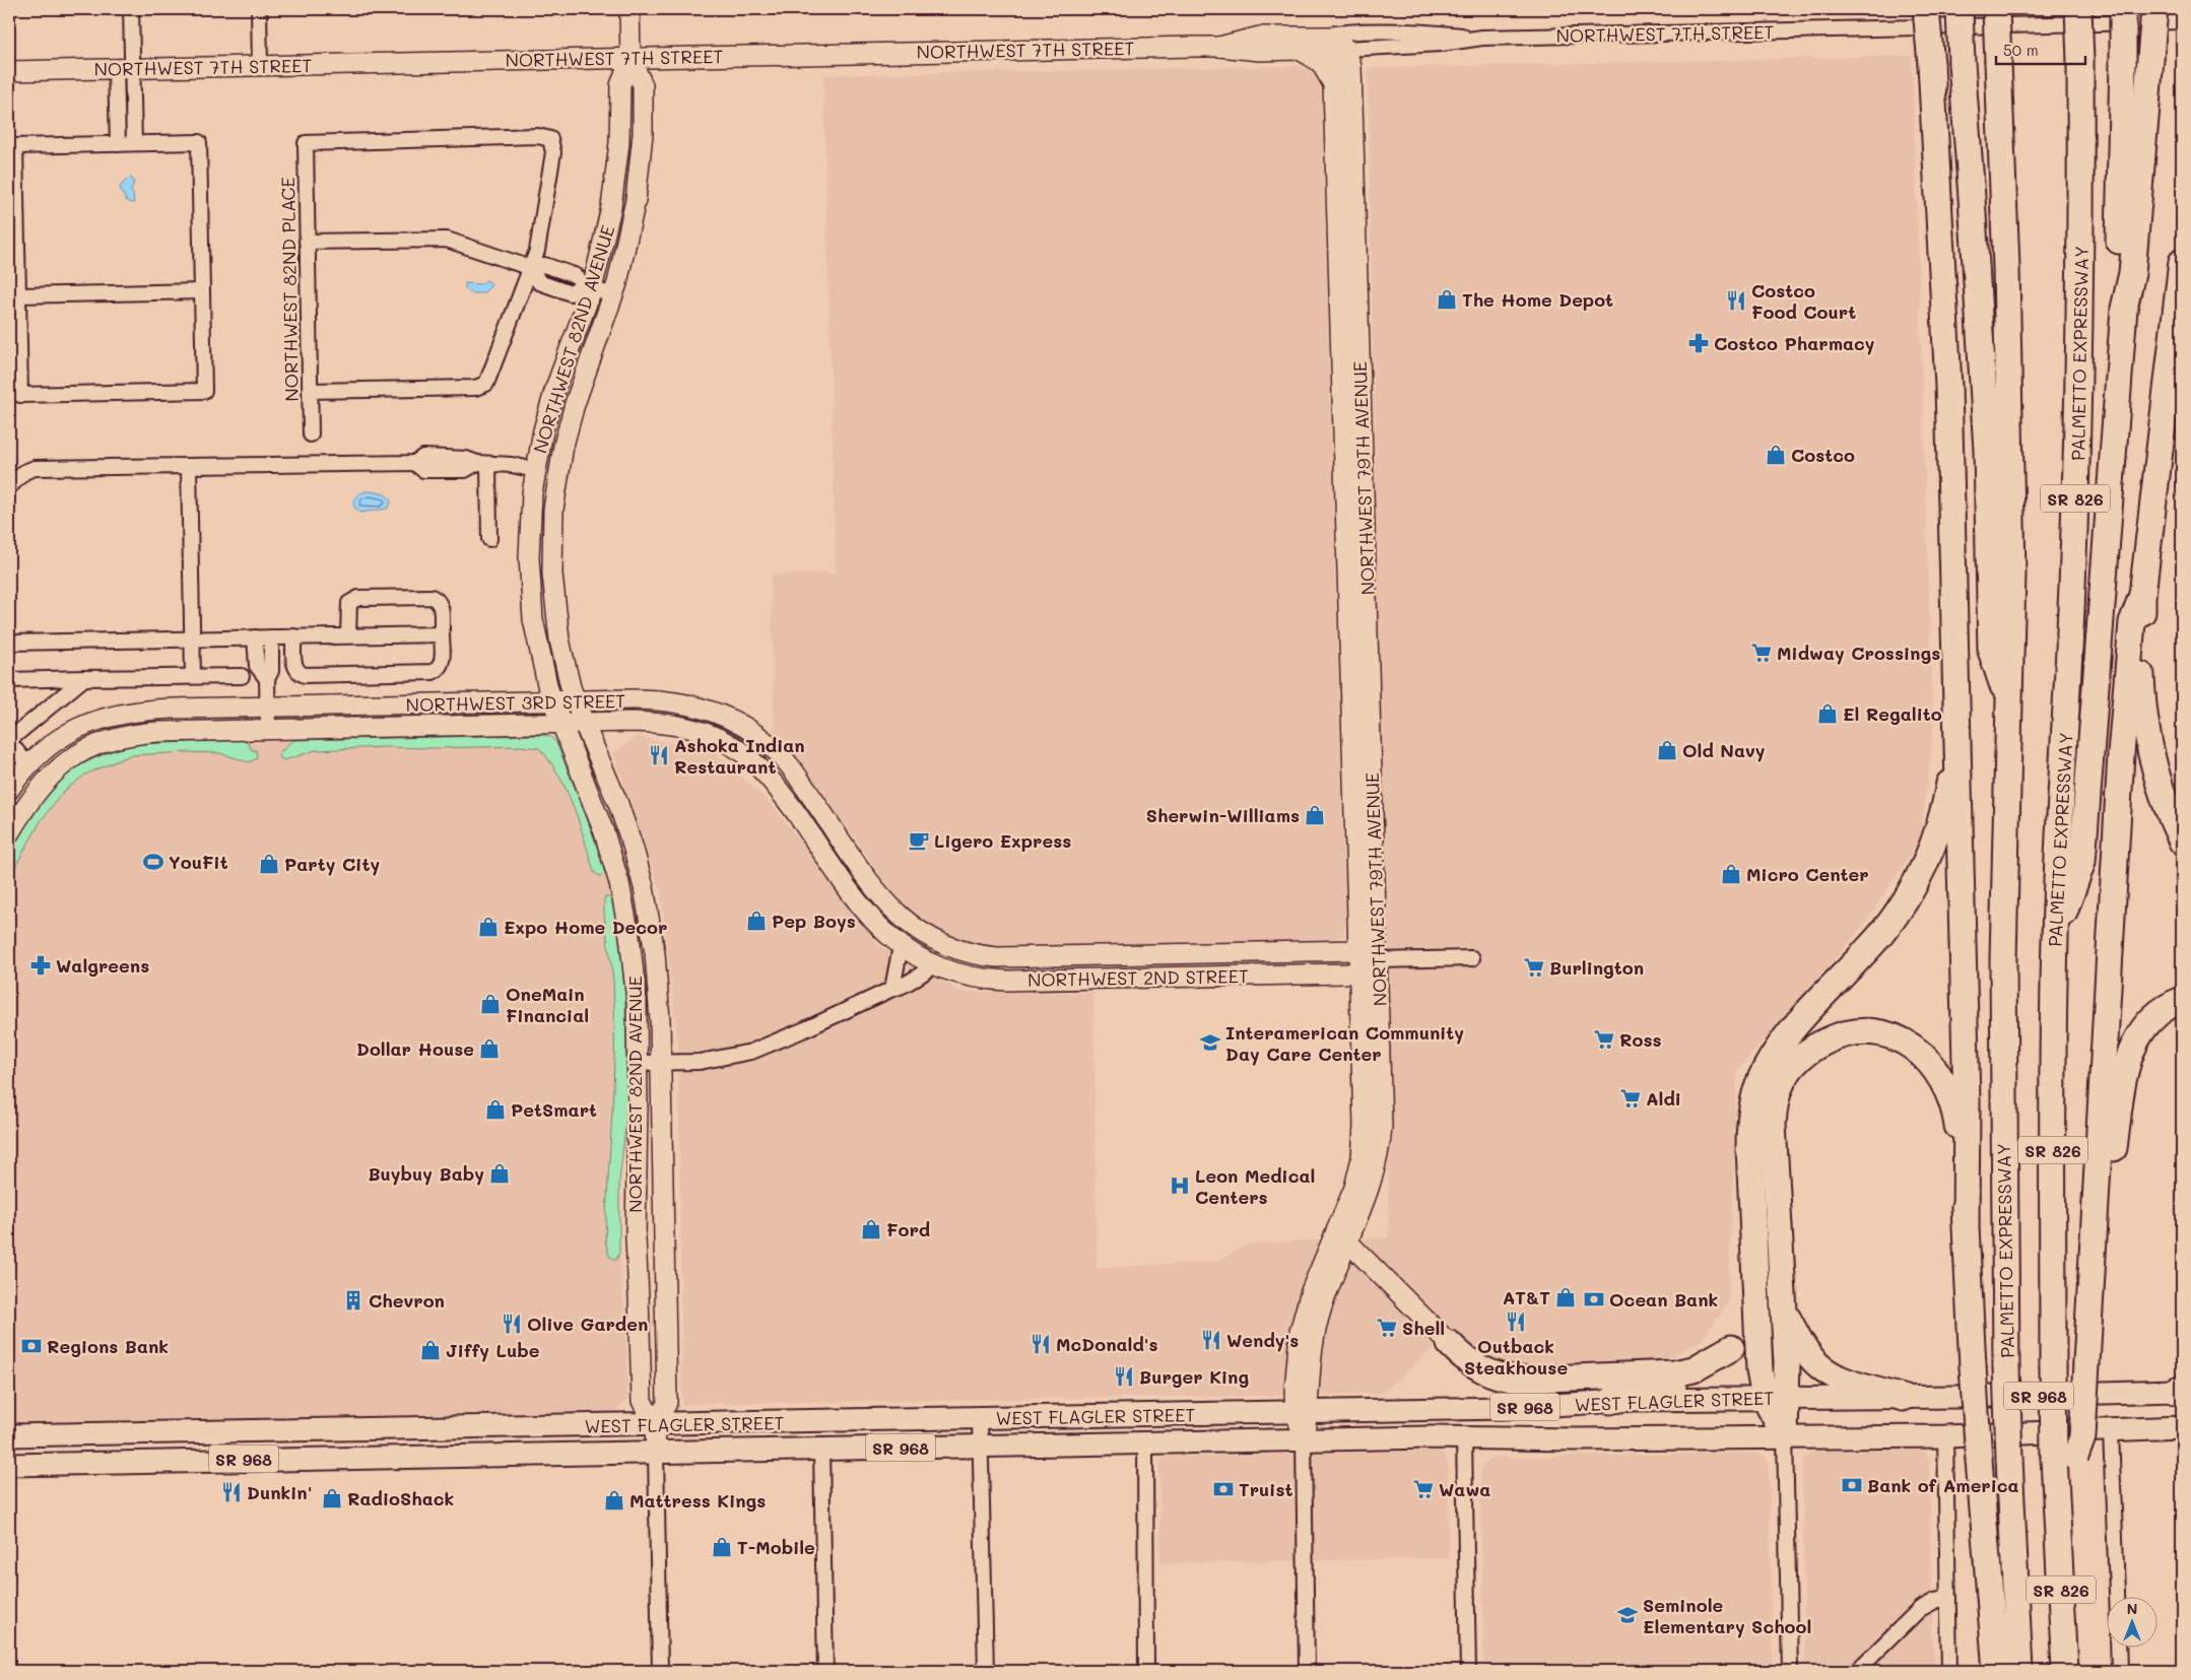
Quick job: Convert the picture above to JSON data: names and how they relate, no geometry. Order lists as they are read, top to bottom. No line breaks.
{"streets":{"highway":["PALMETTO EXPRESSWAY","SR 826"],"main road":["SR 968","WEST FLAGLER STREET"],"street":["NORTHWEST 7TH STREET","NORTHWEST 82ND PLACE","NORTHWEST 82ND AVENUE","NORTHWEST 79TH AVENUE","NORTHWEST 3RD STREET","NORTHWEST 2ND STREET"]},"crossings":[["NORTHWEST 7TH STREET","NORTHWEST 82ND AVENUE"],["NORTHWEST 7TH STREET","NORTHWEST 79TH AVENUE"],["NORTHWEST 82ND AVENUE","NORTHWEST 3RD STREET"],["NORTHWEST 82ND AVENUE","WEST FLAGLER STREET"],["NORTHWEST 79TH AVENUE","NORTHWEST 2ND STREET"],["NORTHWEST 79TH AVENUE","WEST FLAGLER STREET"],["NORTHWEST 3RD STREET","NORTHWEST 2ND STREET"]],"places":{"shop":["The Home Depot","Costco","El Regalito","Old Navy","Sherwin-Williams","Party City","Micro Center","Pep Boys","Expo Home Decor","OneMain Financial","Dollar House","PetSmart","Buybuy Baby","Ford","AT&T","Jiffy Lube","RadioShack","Mattress Kings","T-Mobile"],"restaurant":["Costco Food Court","Ashoka Indian Restaurant","Outback Steakhouse","Olive Garden","Wendy's","McDonald's","Burger King","Dunkin'"],"pharmacy":["Costco Pharmacy","Walgreens"],"supermarket":["Midway Crossings","Burlington","Ross","Aldi","Shell","Wawa"],"cafe":["Ligero Express"],"sports":["YouFit"],"school or university":["Interamerican Community Day Care Center","Seminole Elementary School"],"hospital":["Leon Medical Centers"],"bank":["Ocean Bank","Regions Bank","Bank of America","Truist"],"building":["Chevron"]},"scale_bar":"50 m","north":"top"}
